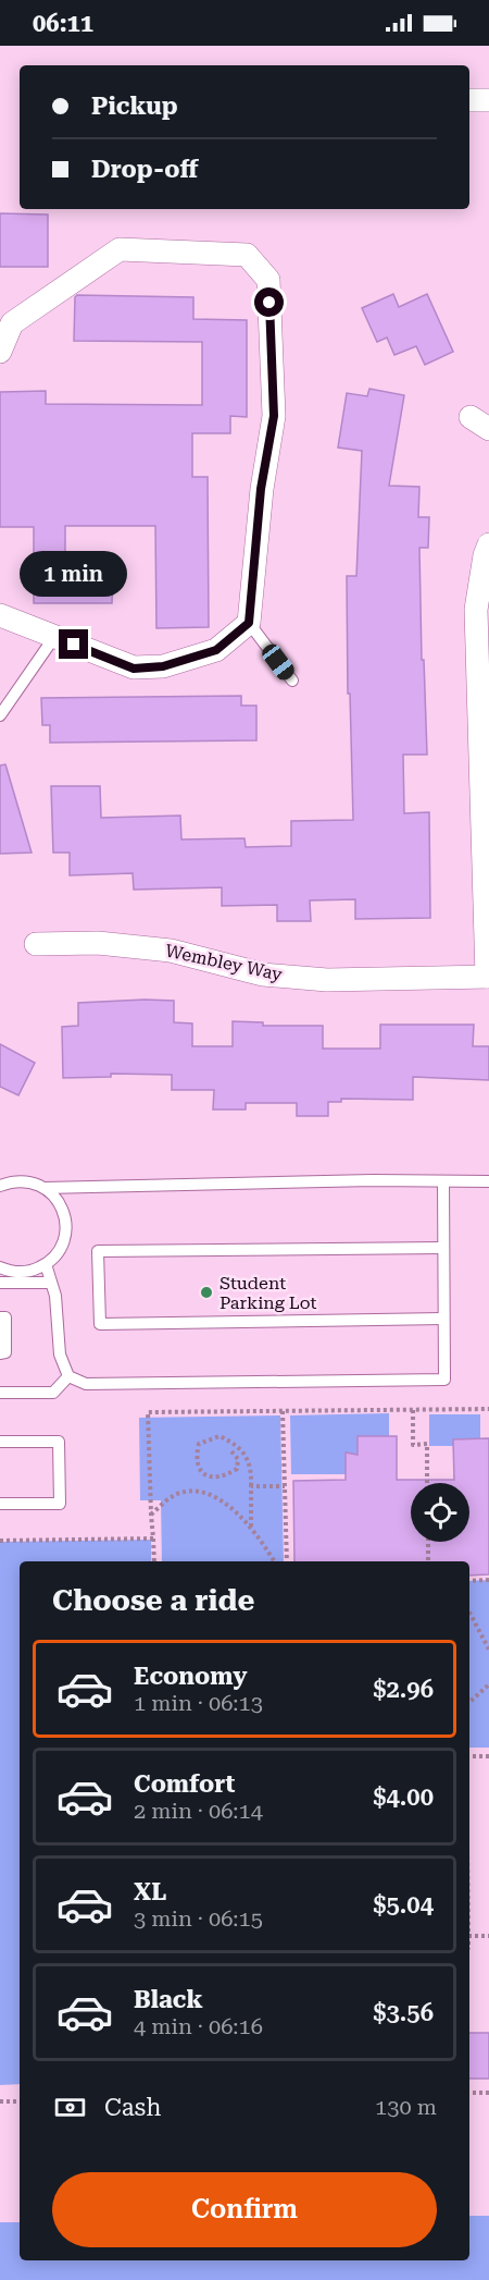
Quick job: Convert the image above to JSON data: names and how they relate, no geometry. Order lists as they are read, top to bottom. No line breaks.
{"streets":{"street":["Wembley Way"]},"places":["Student Parking Lot"],"page":{"status":"06:11","banner":["Pickup","Drop-off"],"bubble":"1 min","heading":"Choose a ride","list":[{"name":"Economy","note":"1 min · 06:13","value":"$2.96"},{"name":"Comfort","note":"2 min · 06:14","value":"$4.00"},{"name":"XL","note":"3 min · 06:15","value":"$5.04"},{"name":"Black","note":"4 min · 06:16","value":"$3.56"}],"pay":["Cash","130 m"],"buttons":"Confirm"}}
